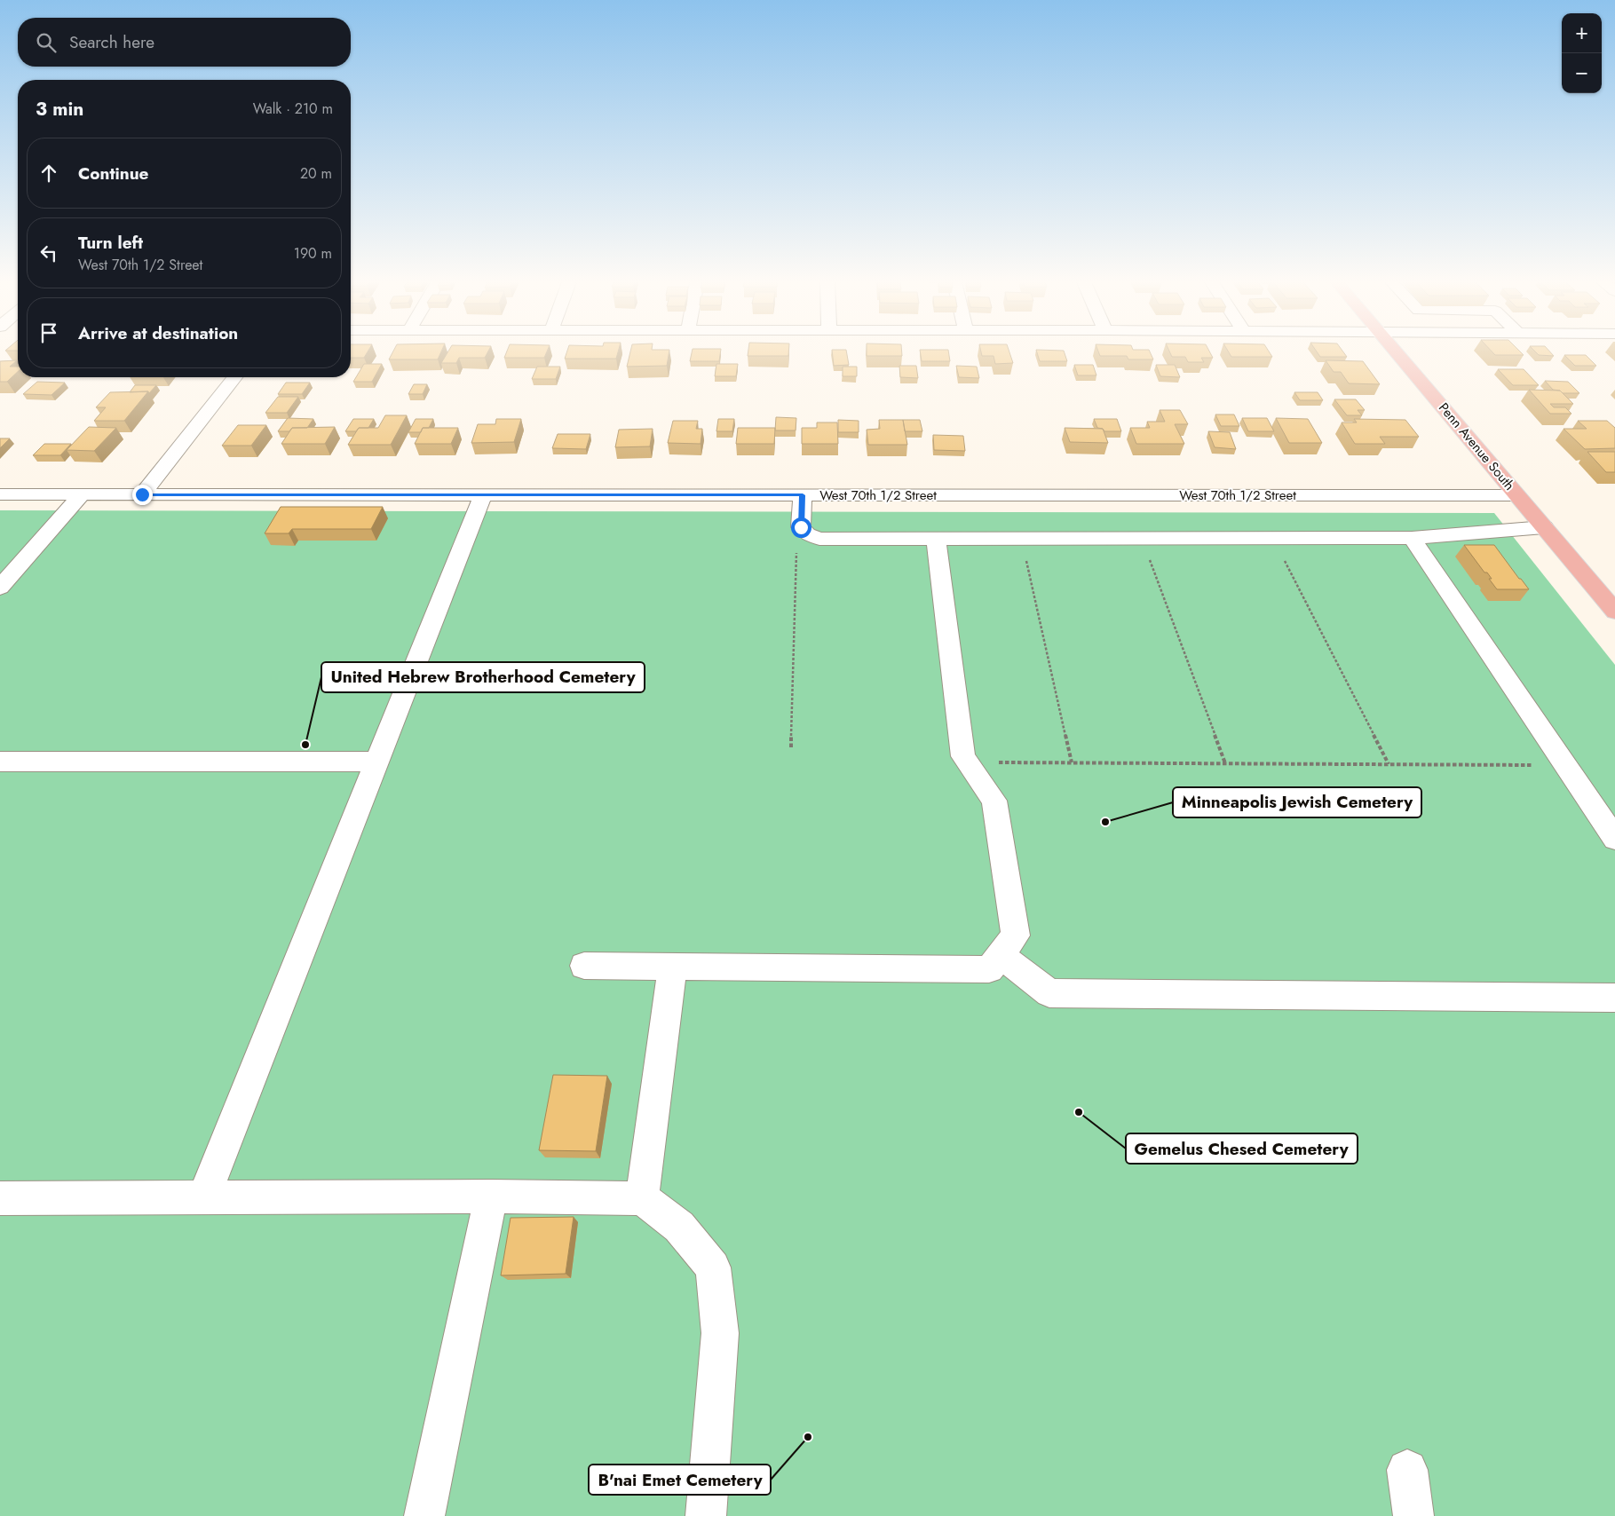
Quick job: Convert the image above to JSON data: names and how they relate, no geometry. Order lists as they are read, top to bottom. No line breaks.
{"streets":{"main road":["Penn Avenue South"],"street":["West 70th 1/2 Street"]},"crossings":[["Penn Avenue South","West 70th 1/2 Street"]],"places":["United Hebrew Brotherhood Cemetery","Minneapolis Jewish Cemetery","Gemelus Chesed Cemetery","B'nai Emet Cemetery"],"page":{"map_buttons":["+","−"],"search":"Search here","heading":["3 min","Walk · 210 m"],"list":[["Continue","20 m"],["Turn left","West 70th 1/2 Street","190 m"],"Arrive at destination"]}}
